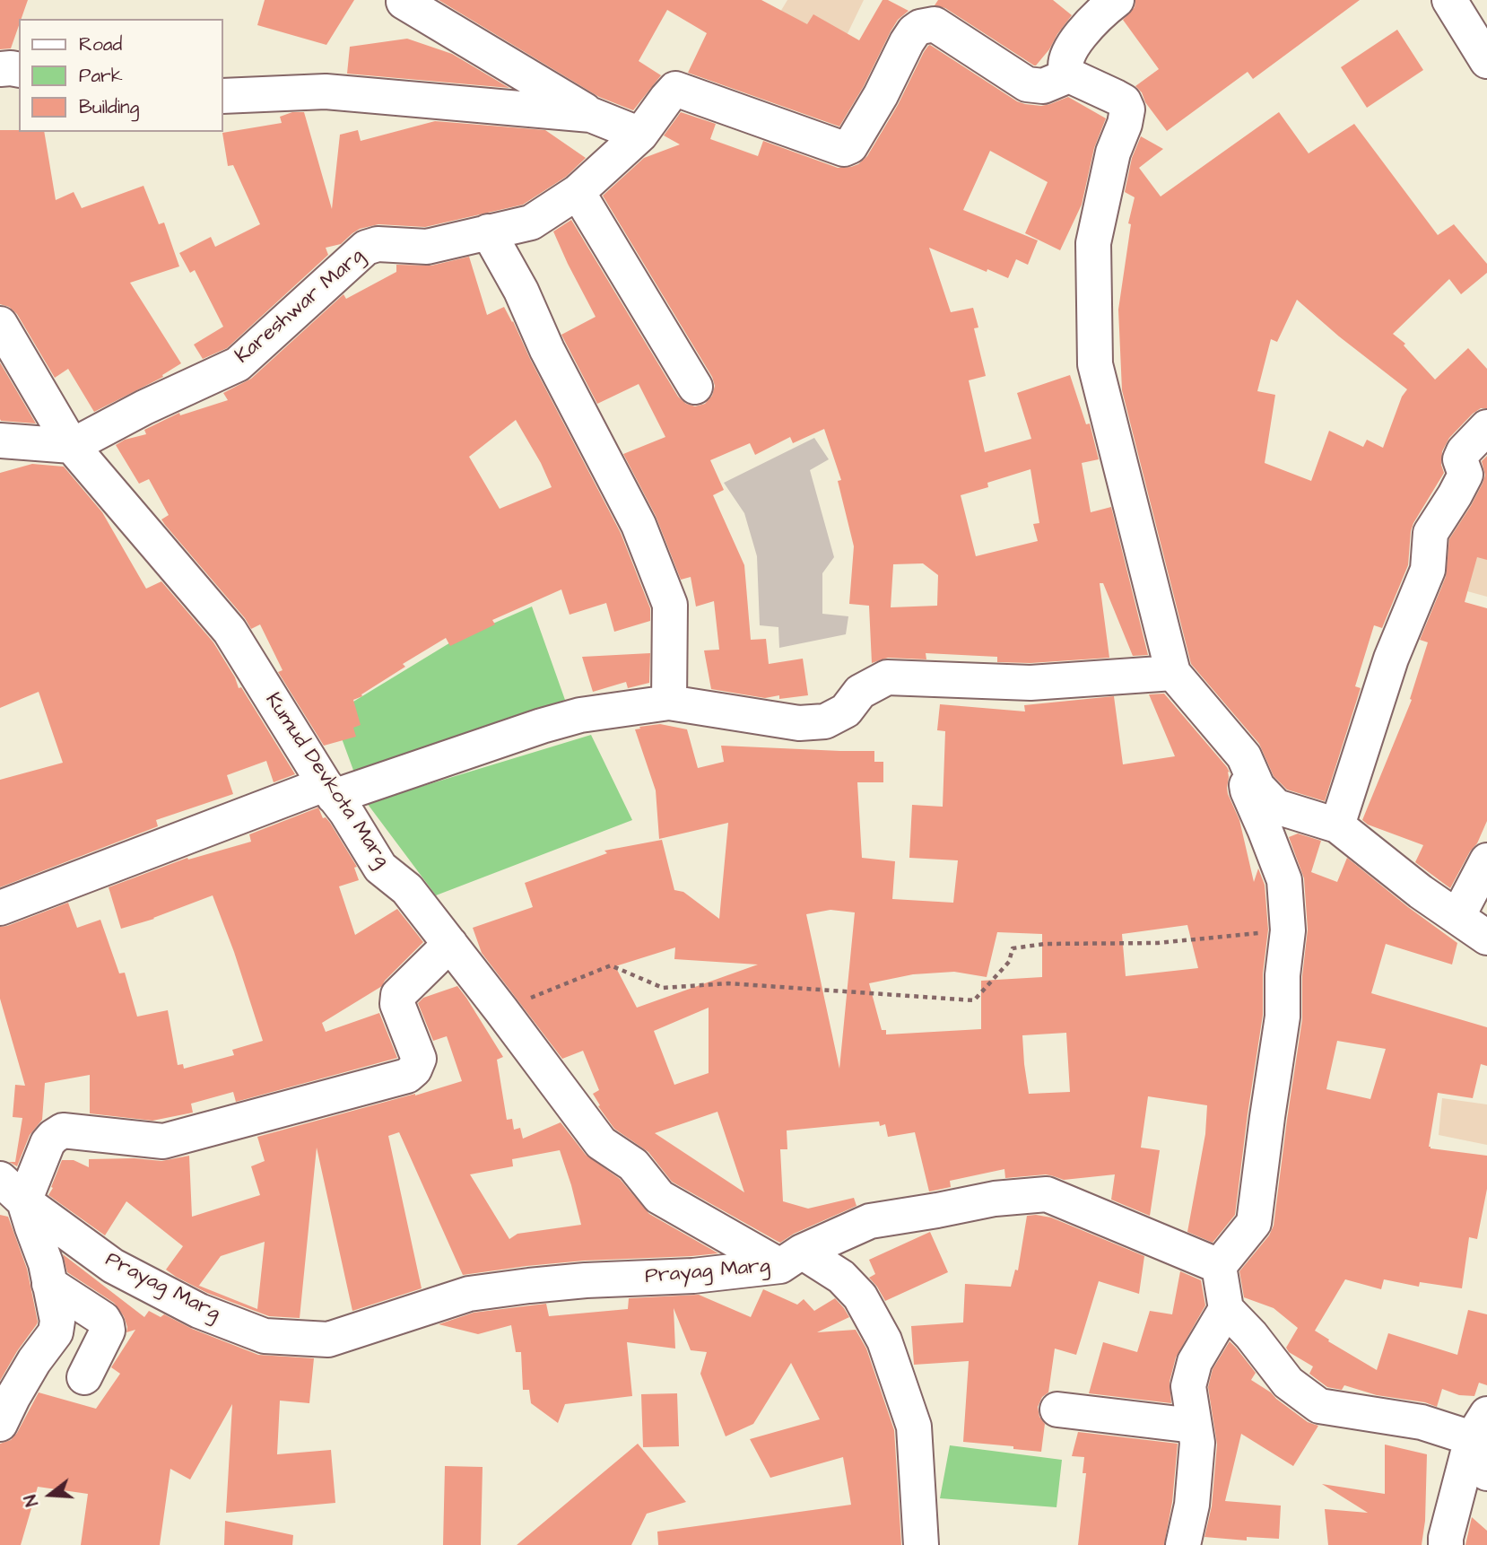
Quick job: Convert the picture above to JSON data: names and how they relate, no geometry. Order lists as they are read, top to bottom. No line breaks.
{"streets":{"street":["Kareshwar Marg","Kumud Devkota Marg","Prayag Marg"]},"crossings":[["Kareshwar Marg","Kumud Devkota Marg"],["Kumud Devkota Marg","Prayag Marg"]],"legend":["Road","Park","Building"],"north":"left"}
